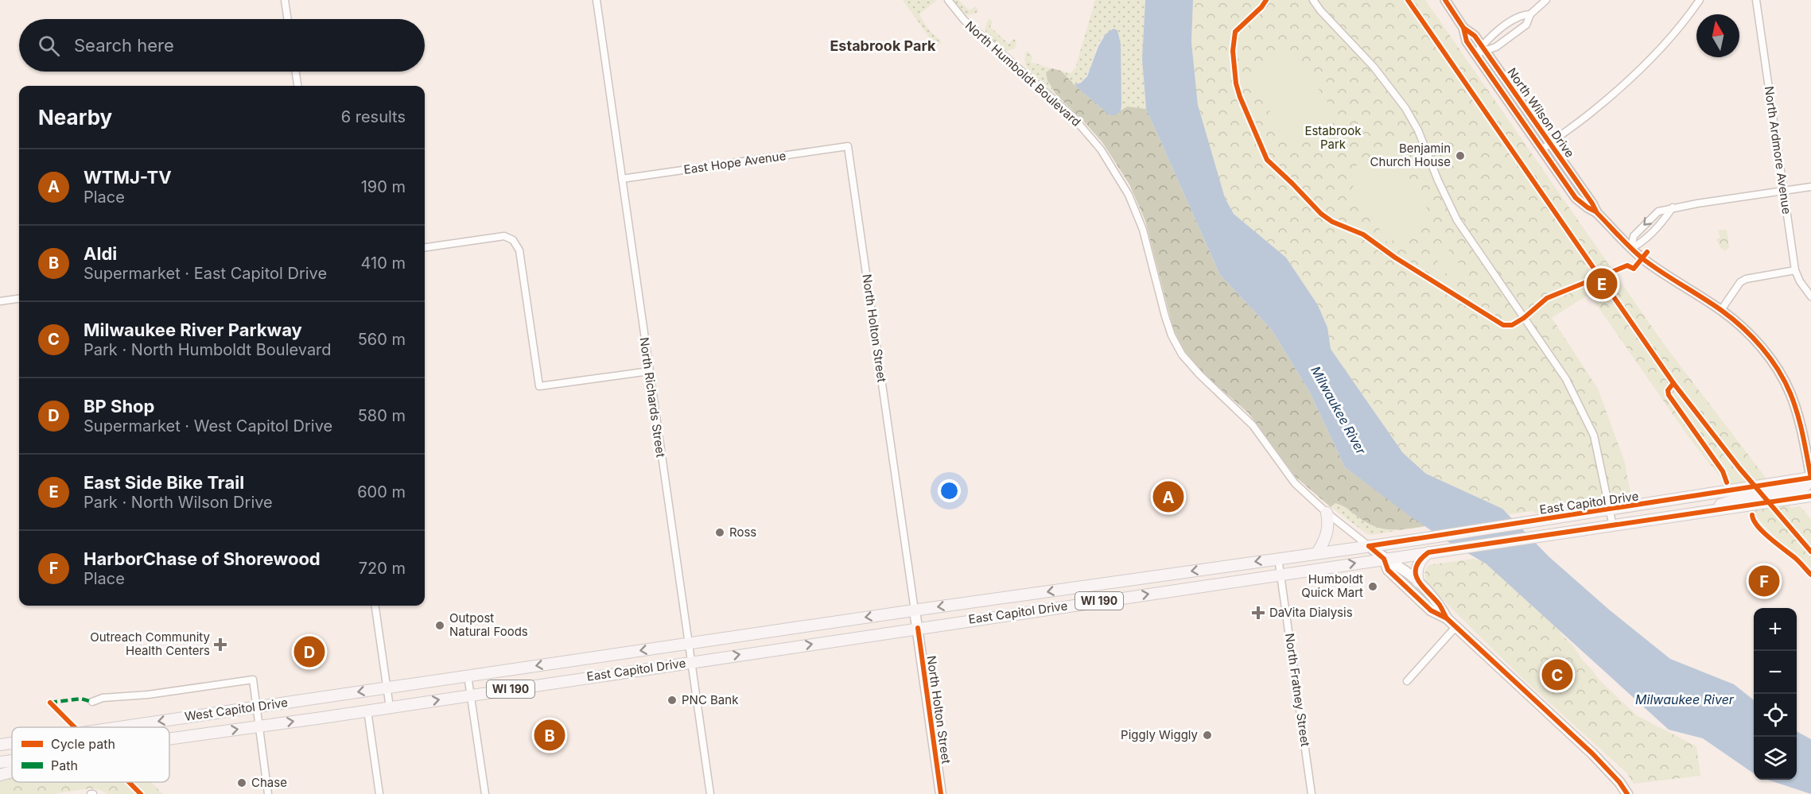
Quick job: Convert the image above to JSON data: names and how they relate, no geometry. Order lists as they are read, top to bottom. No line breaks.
{"streets":{"main road":["North Humboldt Boulevard","North Holton Street","East Capitol Drive","WI 190","West Capitol Drive"],"street":["North Wilson Drive","North Ardmore Avenue","East Hope Avenue","North Richards Street","North Fratney Street"]},"crossings":[["North Humboldt Boulevard","East Capitol Drive"],["North Wilson Drive","East Capitol Drive"],["East Hope Avenue","North Holton Street"],["East Hope Avenue","North Richards Street"],["North Holton Street","East Capitol Drive"],["North Richards Street","East Capitol Drive"],["East Capitol Drive","North Fratney Street"],["East Capitol Drive","West Capitol Drive"]],"districts":["Estabrook Park"],"water":["Milwaukee River"],"parks":["Estabrook Park"],"places":{"other":["Benjamin Church House","Ross","Humboldt Quick Mart","Outpost Natural Foods","PNC Bank","Piggly Wiggly","Chase"],"health":["DaVita Dialysis","Outreach Community Health Centers"]},"legend":["Cycle path","Path"],"north":"top","page":{"search":"Search here","heading":["Nearby","6 results"],"list":[{"mark":"A","name":"WTMJ-TV","note":"Place","value":"190 m"},{"mark":"B","name":"Aldi","note":"Supermarket · East Capitol Drive","value":"410 m"},{"mark":"C","name":"Milwaukee River Parkway","note":"Park · North Humboldt Boulevard","value":"560 m"},{"mark":"D","name":"BP Shop","note":"Supermarket · West Capitol Drive","value":"580 m"},{"mark":"E","name":"East Side Bike Trail","note":"Park · North Wilson Drive","value":"600 m"},{"mark":"F","name":"HarborChase of Shorewood","note":"Place","value":"720 m"}],"pins":["E","A","F","D","C","B"],"map_buttons":["+","−"]}}
